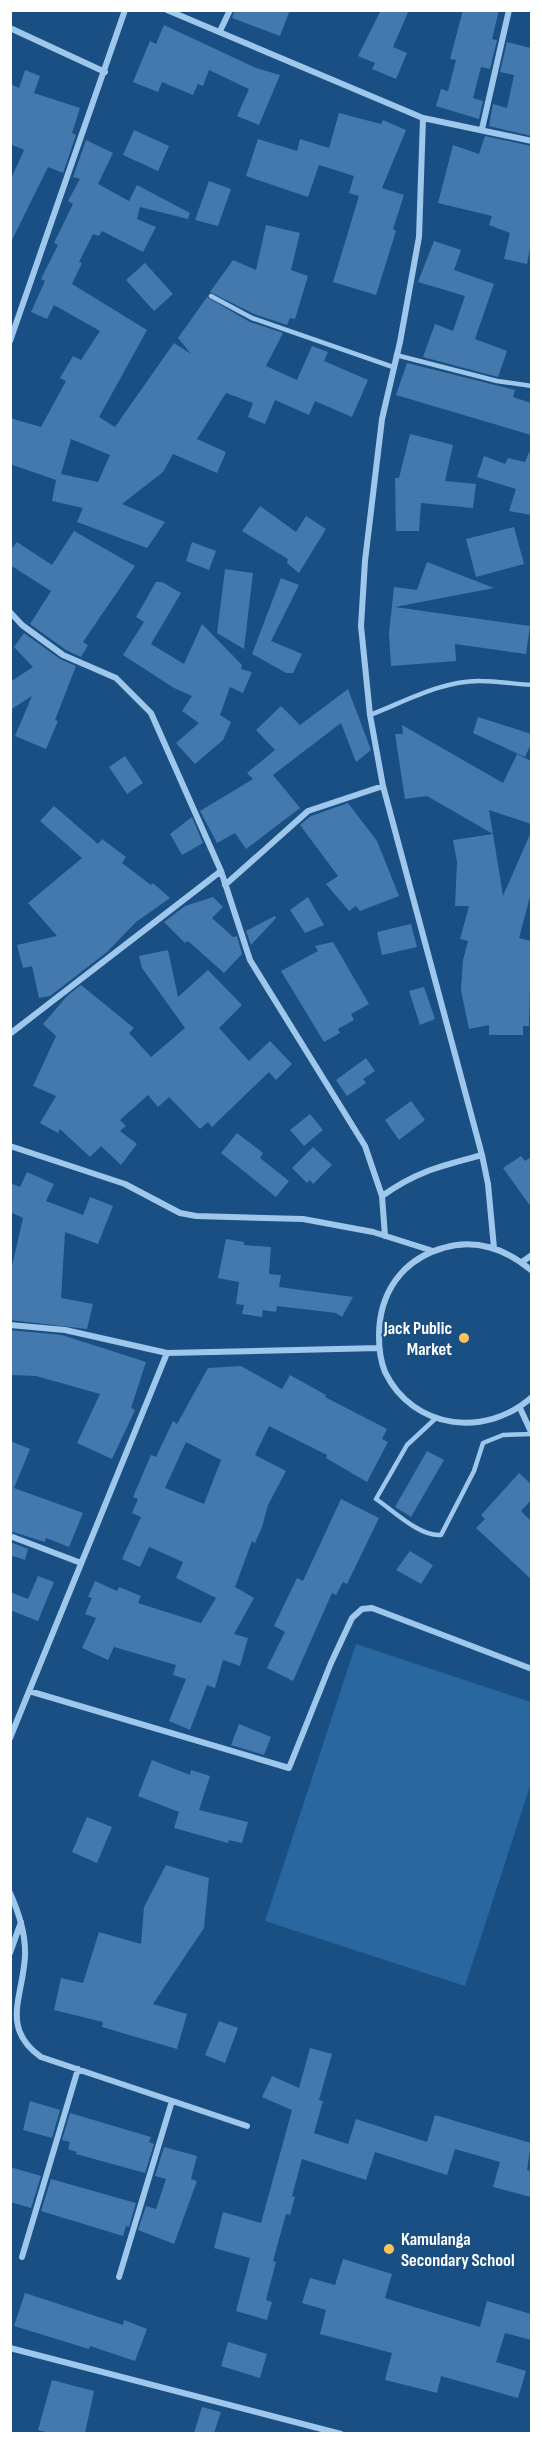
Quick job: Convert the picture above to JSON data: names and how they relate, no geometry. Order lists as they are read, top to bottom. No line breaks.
{"places":["Jack Public Market","Kamulanga Secondary School"]}
